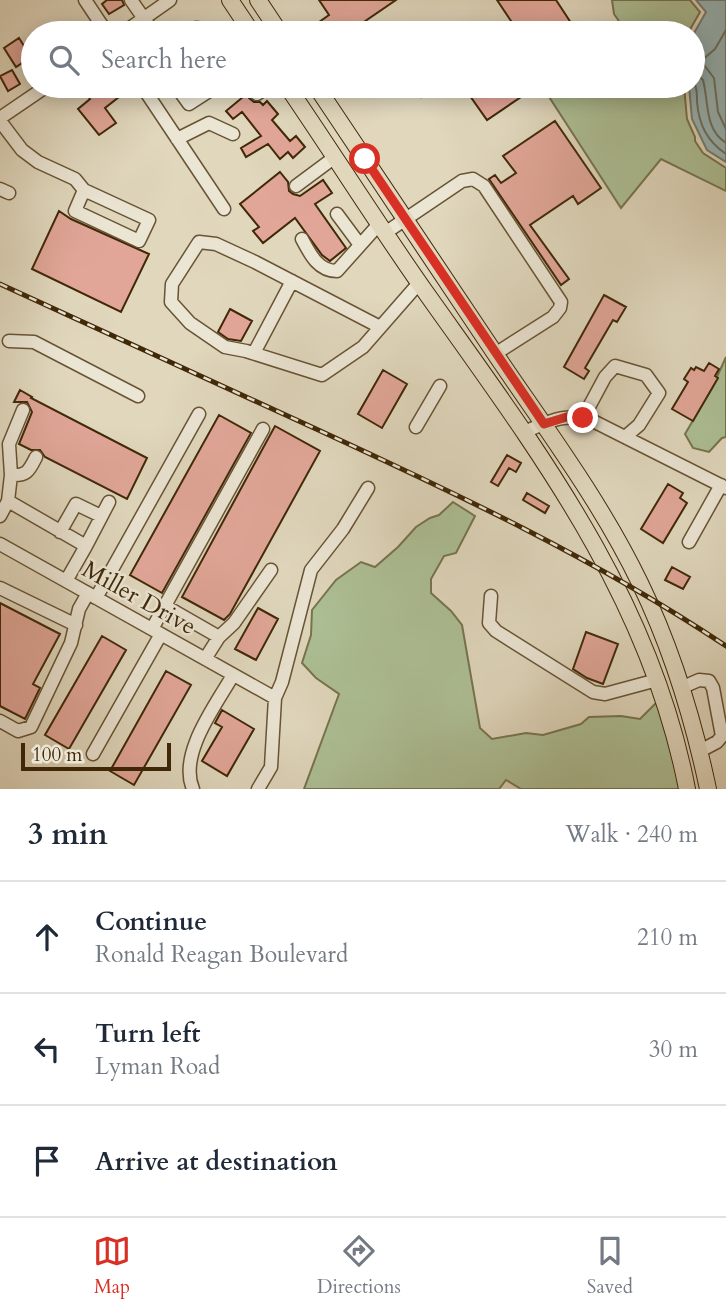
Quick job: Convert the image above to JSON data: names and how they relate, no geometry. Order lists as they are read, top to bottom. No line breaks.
{"streets":{"street":["Miller Drive"]},"scale_bar":"100 m","page":{"search":"Search here","scale":"100 m","heading":["3 min","Walk · 240 m"],"list":[["Continue","Ronald Reagan Boulevard","210 m"],["Turn left","Lyman Road","30 m"],"Arrive at destination"],"nav":["Map","Directions","Saved"]}}
